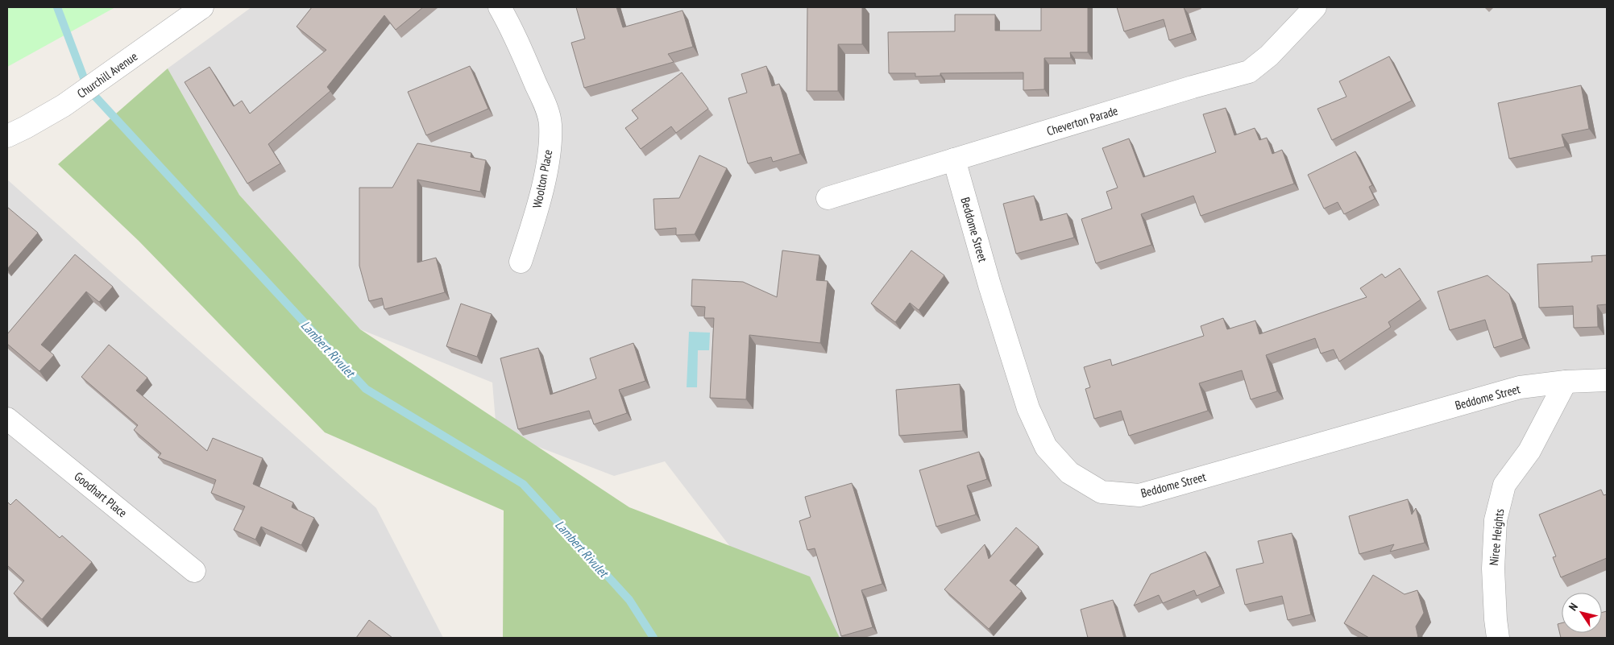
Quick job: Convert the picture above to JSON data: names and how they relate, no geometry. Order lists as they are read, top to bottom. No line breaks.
{"streets":{"street":["Churchill Avenue","Cheverton Parade","Woolton Place","Beddome Street","Goodhart Place","Niree Heights"]},"crossings":[["Cheverton Parade","Beddome Street"],["Beddome Street","Niree Heights"]],"water":["Lambert Rivulet"],"north":"top left"}
